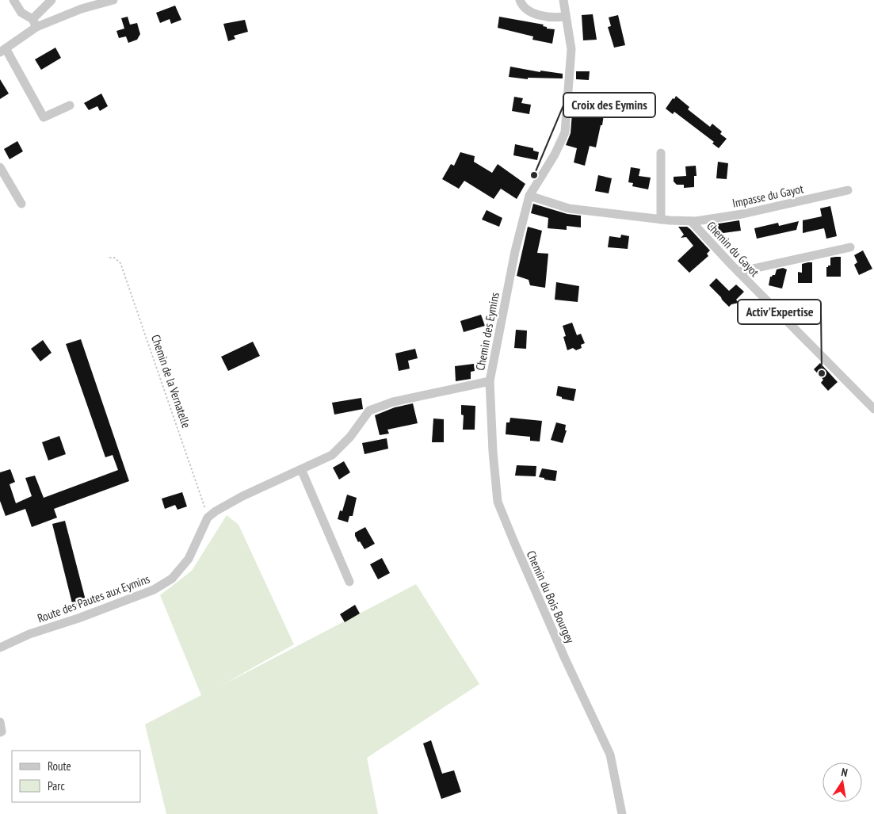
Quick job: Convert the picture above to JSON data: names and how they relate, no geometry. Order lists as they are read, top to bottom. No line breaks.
{"streets":{"street":["Impasse du Gayot","Chemin du Gayot","Chemin des Eymins","Chemin du Bois Bourgey","Route des Pautes aux Eymins"],"path":["Chemin de la Vernatelle"]},"crossings":[["Impasse du Gayot","Chemin du Gayot"],["Chemin du Gayot","Chemin des Eymins"],["Chemin des Eymins","Chemin de la Vernatelle"],["Chemin des Eymins","Chemin du Bois Bourgey"],["Chemin des Eymins","Route des Pautes aux Eymins"],["Chemin de la Vernatelle","Route des Pautes aux Eymins"]],"places":["Croix des Eymins","Activ'Expertise"],"legend":["Route","Parc"],"north":"top"}
